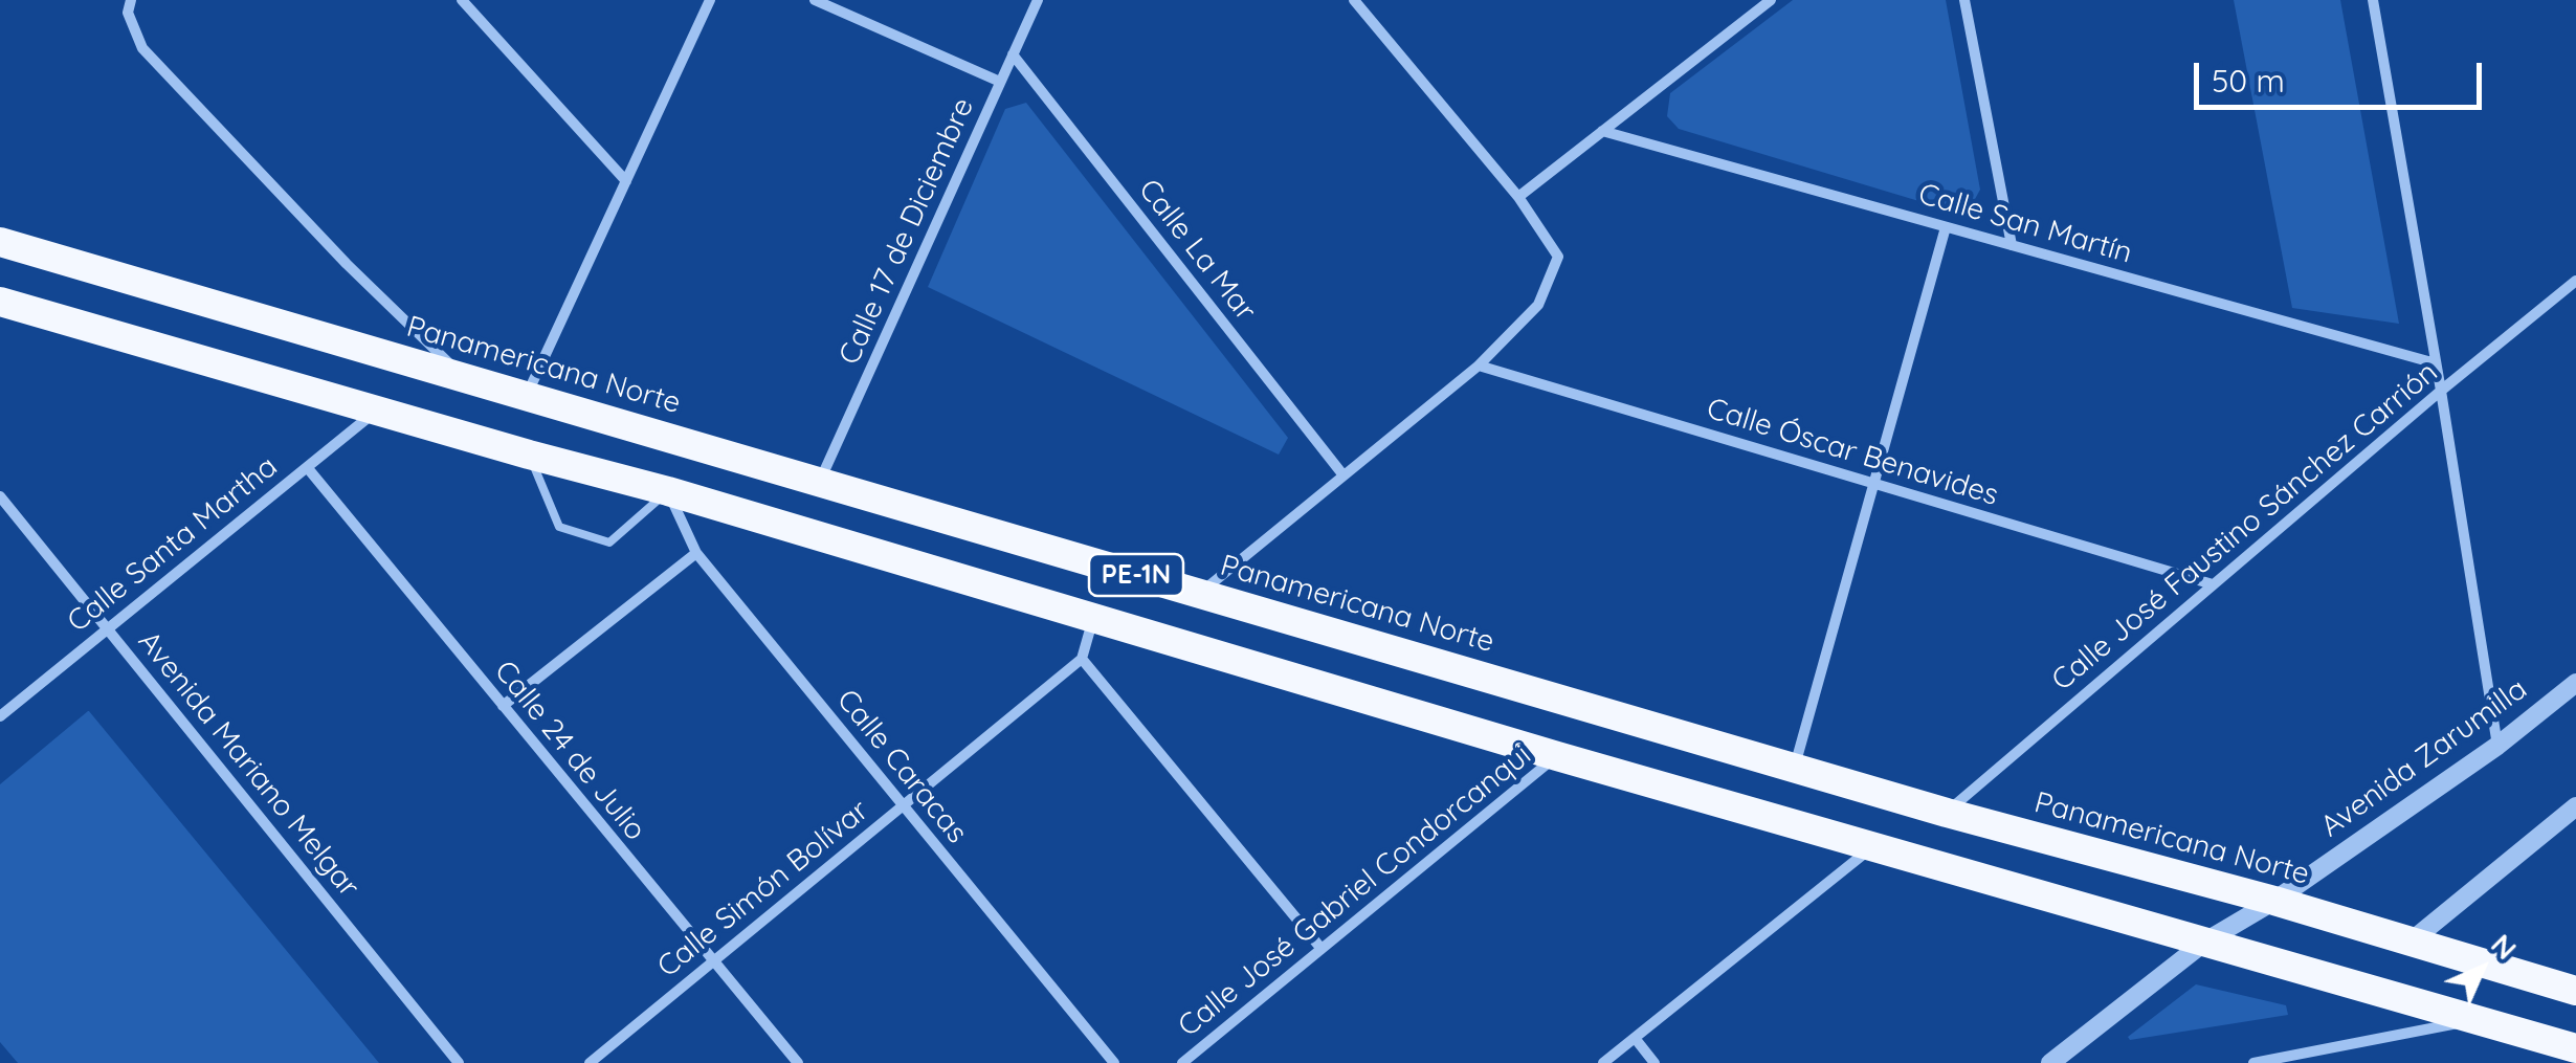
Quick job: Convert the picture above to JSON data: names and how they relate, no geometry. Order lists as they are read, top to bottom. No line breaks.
{"streets":{"highway":["Panamericana Norte","PE-1N"],"street":["Calle San Martín","Calle 17 de Diciembre","Calle La Mar","Calle Óscar Benavides","Calle José Faustino Sánchez Carrión","Calle Santa Martha","Calle 24 de Julio","Avenida Zarumilla","Avenida Mariano Melgar","Calle Caracas","Calle Simón Bolívar","Calle José Gabriel Condorcanqui"]},"crossings":[["Calle 17 de Diciembre","Calle La Mar"],["Calle 17 de Diciembre","Panamericana Norte"],["Panamericana Norte","Calle José Faustino Sánchez Carrión"],["Panamericana Norte","Avenida Zarumilla"],["Calle Óscar Benavides","Calle José Faustino Sánchez Carrión"],["Calle Santa Martha","PE-1N"],["Calle Santa Martha","Calle 24 de Julio"],["Calle Santa Martha","Avenida Mariano Melgar"],["PE-1N","Avenida Zarumilla"],["PE-1N","Calle Caracas"],["PE-1N","Calle José Gabriel Condorcanqui"],["Calle 24 de Julio","Calle Simón Bolívar"],["Calle Caracas","Calle Simón Bolívar"]],"scale_bar":"50 m","north":"top right"}
